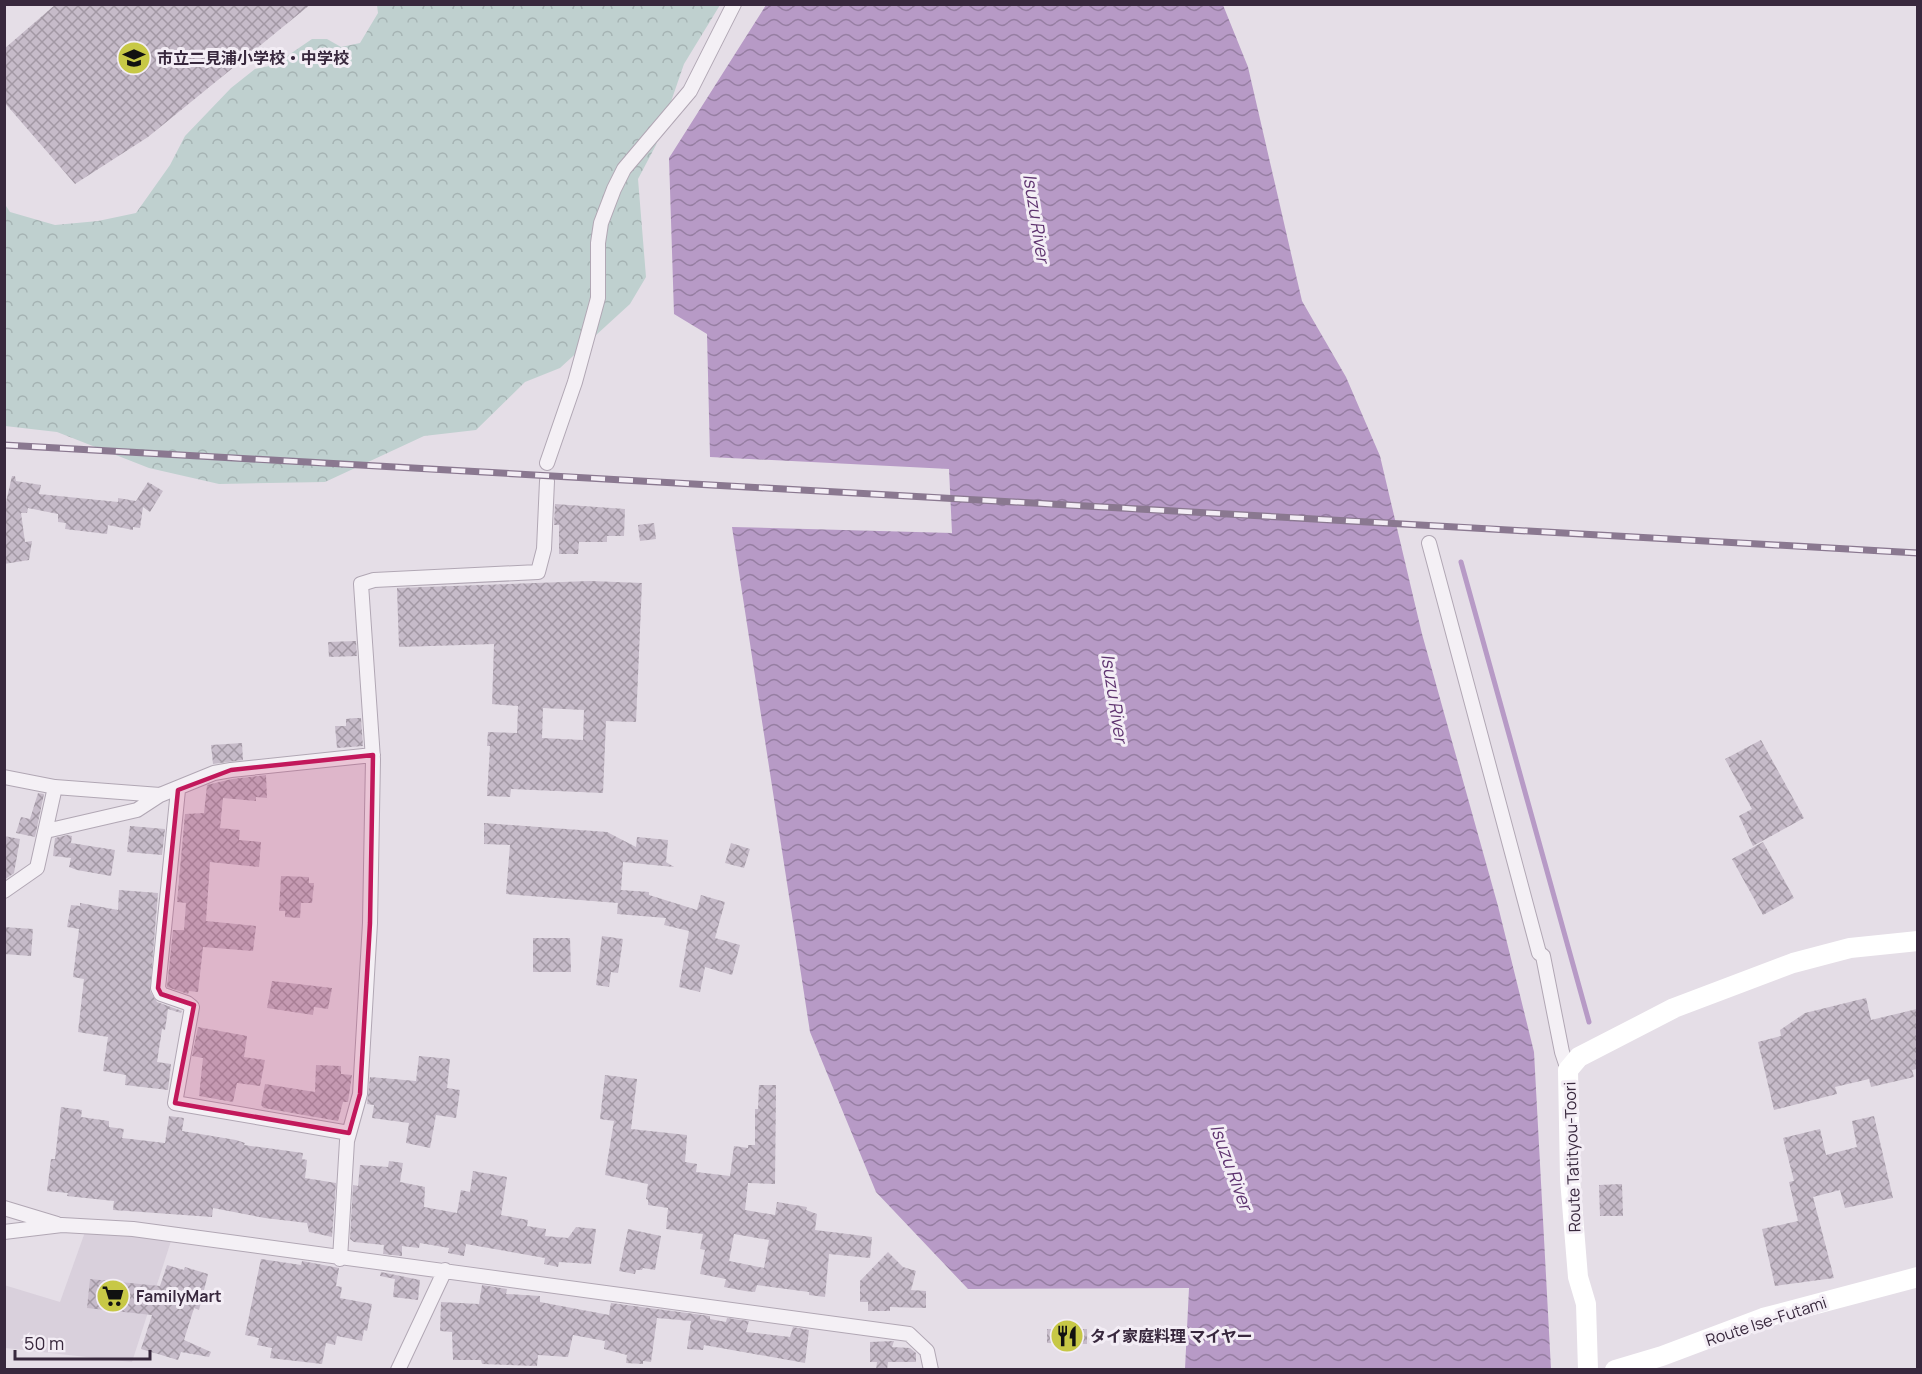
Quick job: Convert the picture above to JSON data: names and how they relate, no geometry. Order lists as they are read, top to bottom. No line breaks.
{"streets":{"main road":["Route Tatityou-Toori","Route Ise-Futami"]},"water":["Isuzu River"],"places":{"school or university":["市立二見浦小学校・中学校"],"supermarket":["FamilyMart"],"restaurant":["タイ家庭料理 マイヤー"]},"scale_bar":"50 m"}
